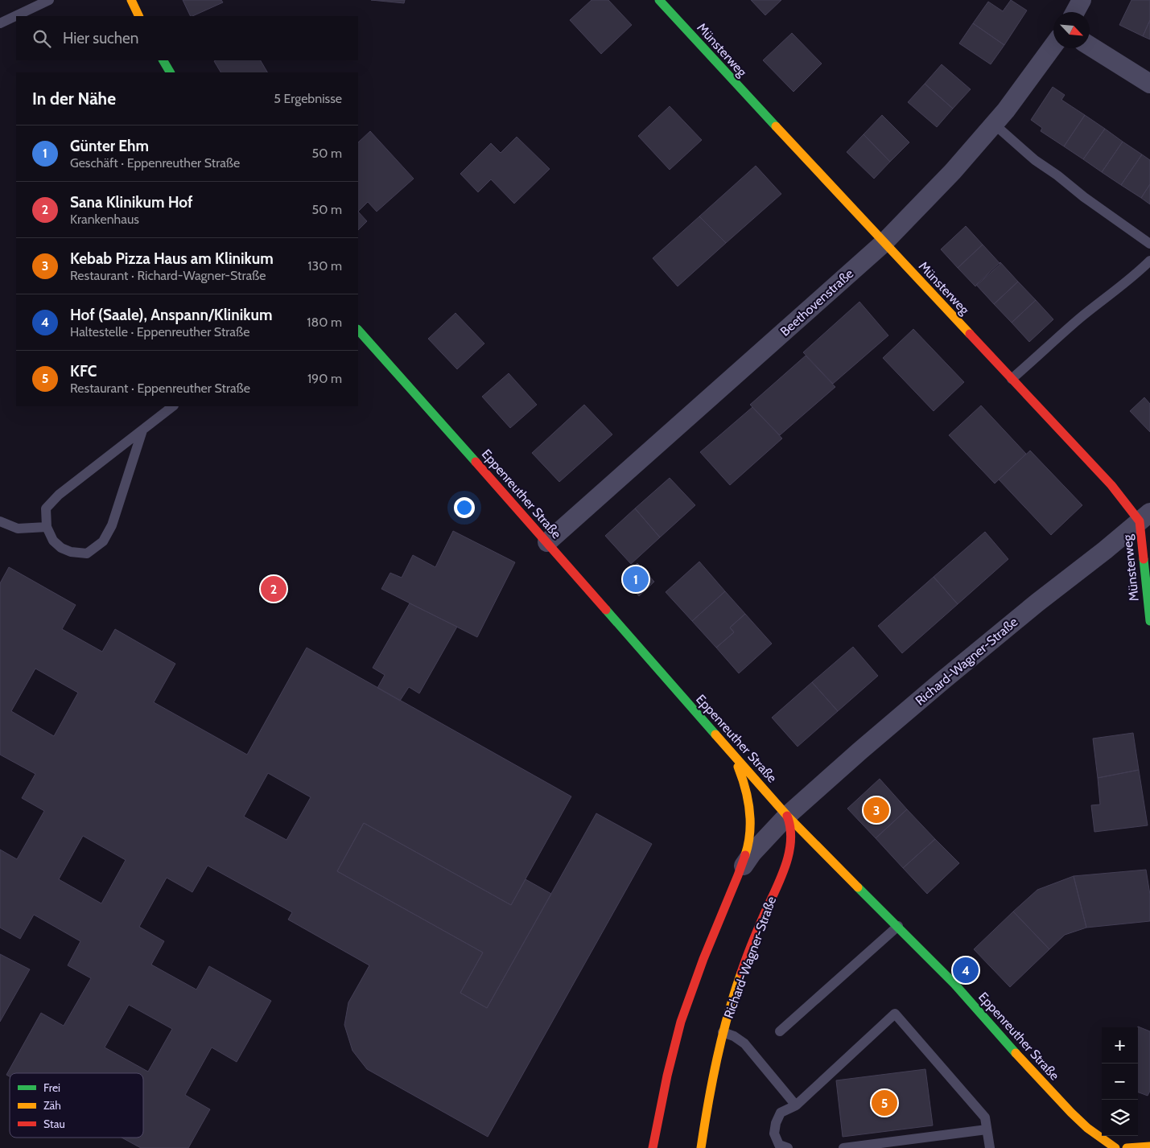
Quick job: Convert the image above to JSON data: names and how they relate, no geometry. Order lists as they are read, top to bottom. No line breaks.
{"streets":{"main road":["Münsterweg","Eppenreuther Straße","Richard-Wagner-Straße"],"street":["Beethovenstraße"]},"crossings":[["Münsterweg","Beethovenstraße"],["Münsterweg","Richard-Wagner-Straße"],["Beethovenstraße","Eppenreuther Straße"],["Eppenreuther Straße","Richard-Wagner-Straße"]],"legend":["Frei","Zäh","Stau"],"north":"bottom right","page":{"search":"Hier suchen","heading":["In der Nähe","5 Ergebnisse"],"list":[{"mark":"1","name":"Günter Ehm","note":"Geschäft · Eppenreuther Straße","value":"50 m"},{"mark":"2","name":"Sana Klinikum Hof","note":"Krankenhaus","value":"50 m"},{"mark":"3","name":"Kebab Pizza Haus am Klinikum","note":"Restaurant · Richard-Wagner-Straße","value":"130 m"},{"mark":"4","name":"Hof (Saale), Anspann/Klinikum","note":"Haltestelle · Eppenreuther Straße","value":"180 m"},{"mark":"5","name":"KFC","note":"Restaurant · Eppenreuther Straße","value":"190 m"}],"pins":["1","2","3","4","5"],"map_buttons":["+","−"]}}
